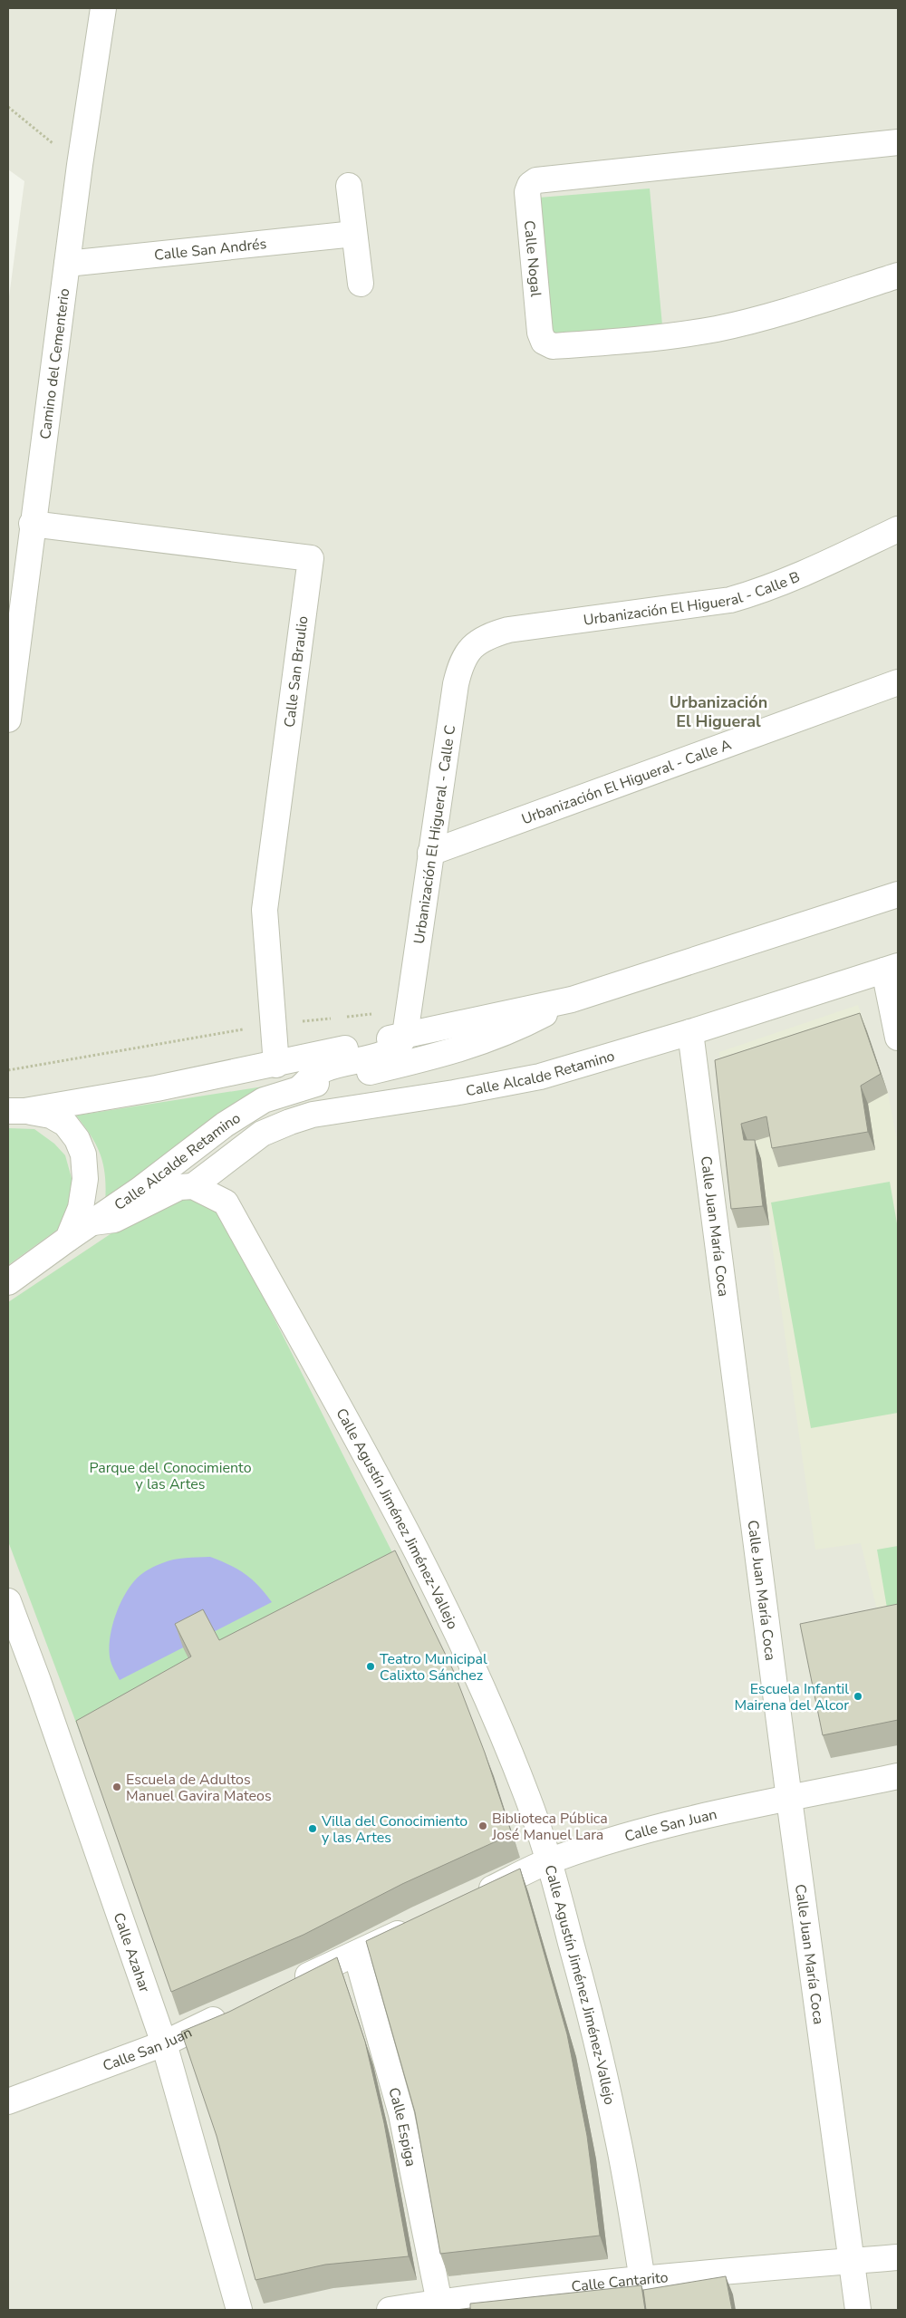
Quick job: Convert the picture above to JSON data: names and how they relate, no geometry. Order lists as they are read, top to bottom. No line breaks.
{"streets":{"street":["Calle San Andrés","Calle Nogal","Camino del Cementerio","Urbanización El Higueral - Calle B","Calle San Braulio","Urbanización El Higueral - Calle A","Urbanización El Higueral - Calle C","Calle Alcalde Retamino","Calle Juan María Coca","Calle Agustín Jiménez Jiménez-Vallejo","Calle San Juan","Calle Azahar","Calle Espiga","Calle Cantarito"]},"crossings":[["Calle San Andrés","Camino del Cementerio"],["Camino del Cementerio","Calle San Braulio"],["Urbanización El Higueral - Calle B","Urbanización El Higueral - Calle C"],["Calle San Braulio","Calle Alcalde Retamino"],["Urbanización El Higueral - Calle A","Urbanización El Higueral - Calle C"],["Urbanización El Higueral - Calle C","Calle Alcalde Retamino"],["Calle Alcalde Retamino","Calle Juan María Coca"],["Calle Alcalde Retamino","Calle Agustín Jiménez Jiménez-Vallejo"],["Calle Juan María Coca","Calle San Juan"],["Calle Juan María Coca","Calle Cantarito"],["Calle Agustín Jiménez Jiménez-Vallejo","Calle San Juan"],["Calle Agustín Jiménez Jiménez-Vallejo","Calle Cantarito"],["Calle San Juan","Calle Azahar"],["Calle Espiga","Calle Cantarito"]],"districts":["Urbanización El Higueral"],"parks":["Parque del Conocimiento y las Artes"],"places":["Teatro Municipal Calixto Sánchez","Escuela Infantil Mairena del Alcor","Escuela de Adultos Manuel Gavira Mateos","Biblioteca Pública José Manuel Lara","Villa del Conocimiento y las Artes"]}
